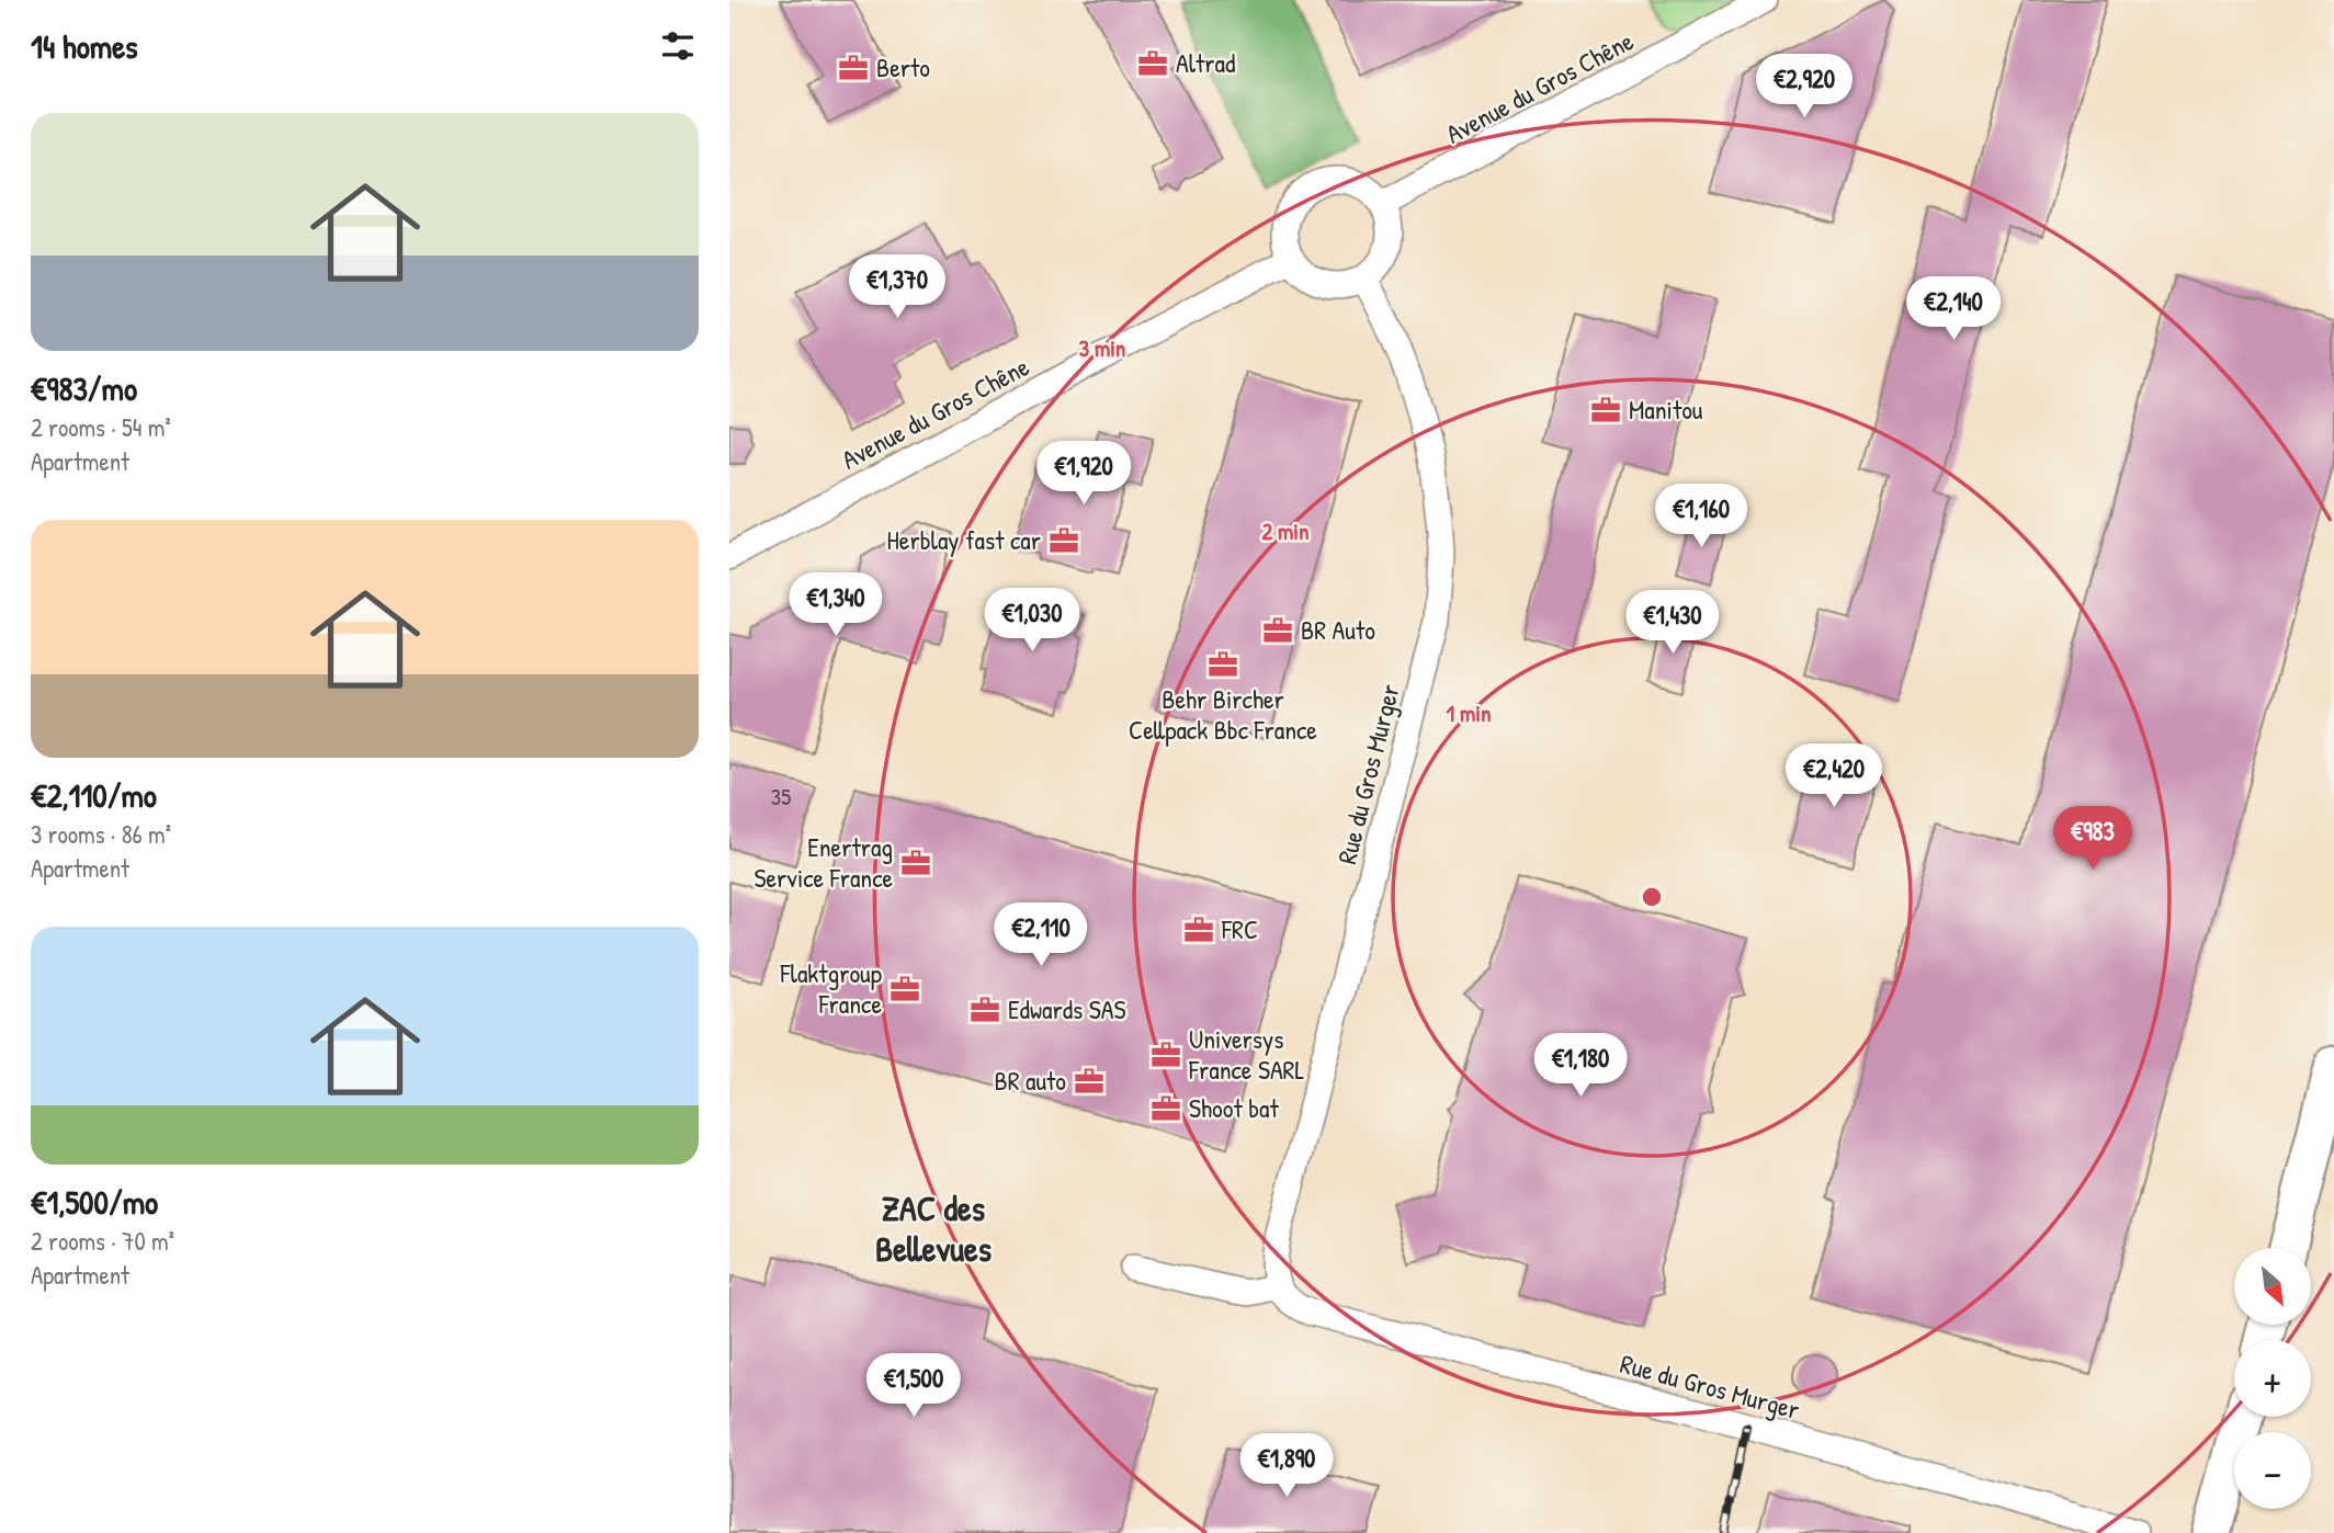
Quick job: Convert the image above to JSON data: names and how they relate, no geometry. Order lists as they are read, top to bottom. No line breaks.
{"streets":{"street":["Avenue du Gros Chêne","Rue du Gros Murger"]},"crossings":[["Avenue du Gros Chêne","Rue du Gros Murger"]],"districts":["ZAC des Bellevues"],"places":{"office":["Altrad","Berto","Manitou","Herblay fast car","BR Auto","Behr Bircher Cellpack Bbc France","Enertrag Service France","FRC","Flaktgroup France","Edwards SAS","Universys France SARL","BR auto","Shoot bat"]},"house_numbers":["35"],"north":"bottom right","page":{"heading":"14 homes","price":["€2,920","€1,370","€2,140","€1,920","€1,160","€1,340","€1,030","€1,430","€2,420","€983","€2,110","€1,180","€1,500","€1,890"],"list":[{"name":"€983/mo","note":"2 rooms · 54 m² · Apartment"},{"name":"€2,110/mo","note":"3 rooms · 86 m² · Apartment"},{"name":"€1,500/mo","note":"2 rooms · 70 m² · Apartment"}],"map_buttons":["+","−"]},"rings":["3 min","2 min","1 min"]}
